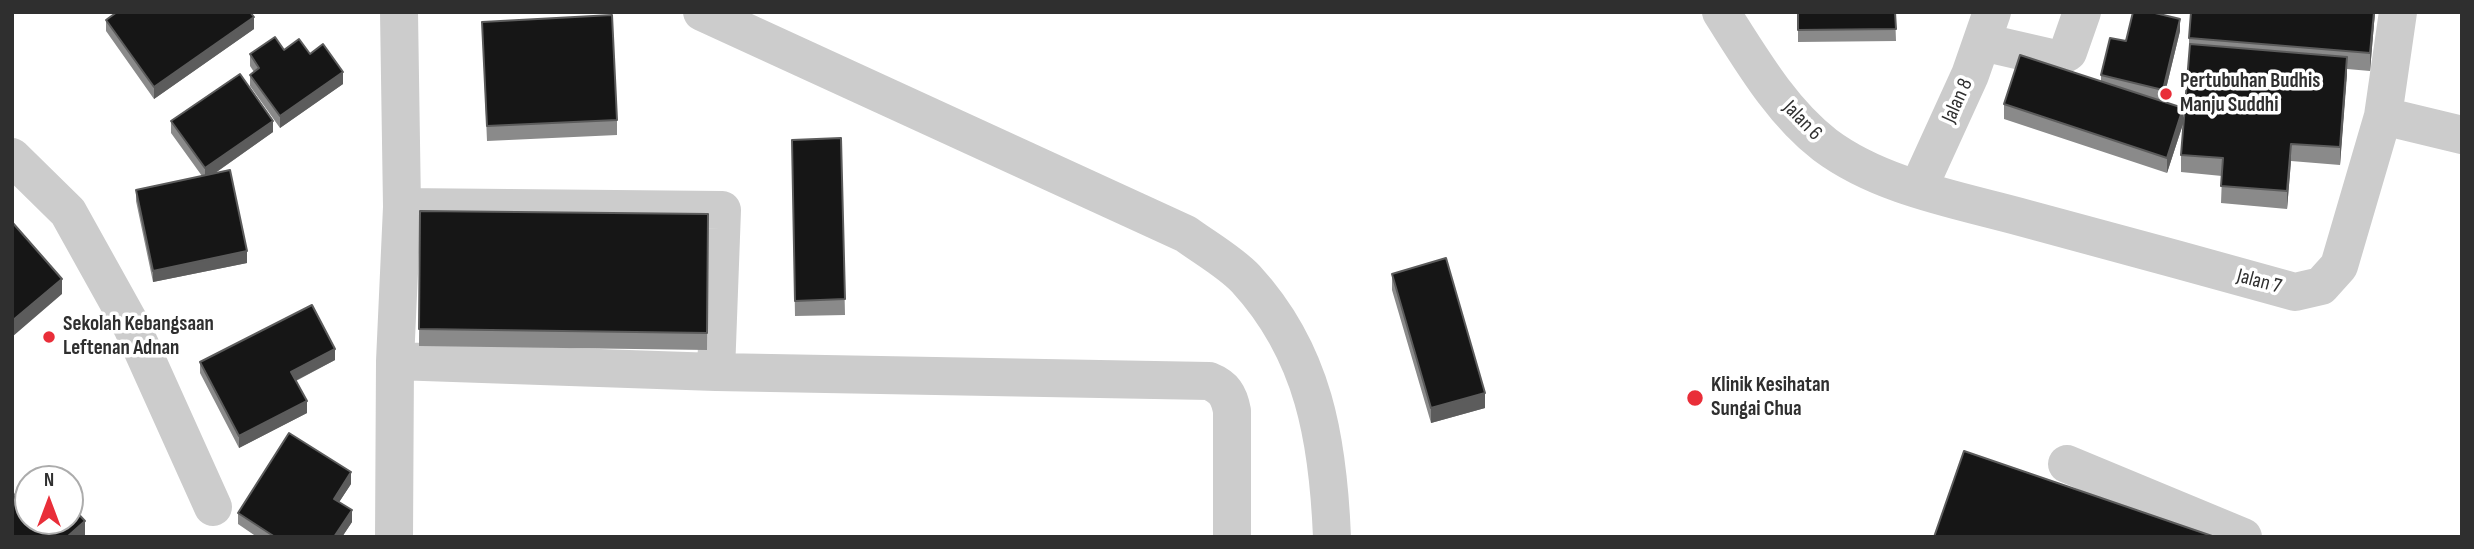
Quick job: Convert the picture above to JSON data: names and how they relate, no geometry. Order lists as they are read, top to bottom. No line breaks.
{"streets":{"street":["Jalan 8","Jalan 6","Jalan 7"]},"crossings":[["Jalan 8","Jalan 6"],["Jalan 8","Jalan 7"],["Jalan 6","Jalan 7"]],"places":["Pertubuhan Budhis Manju Suddhi","Sekolah Kebangsaan Leftenan Adnan","Klinik Kesihatan Sungai Chua"],"north":"top"}
